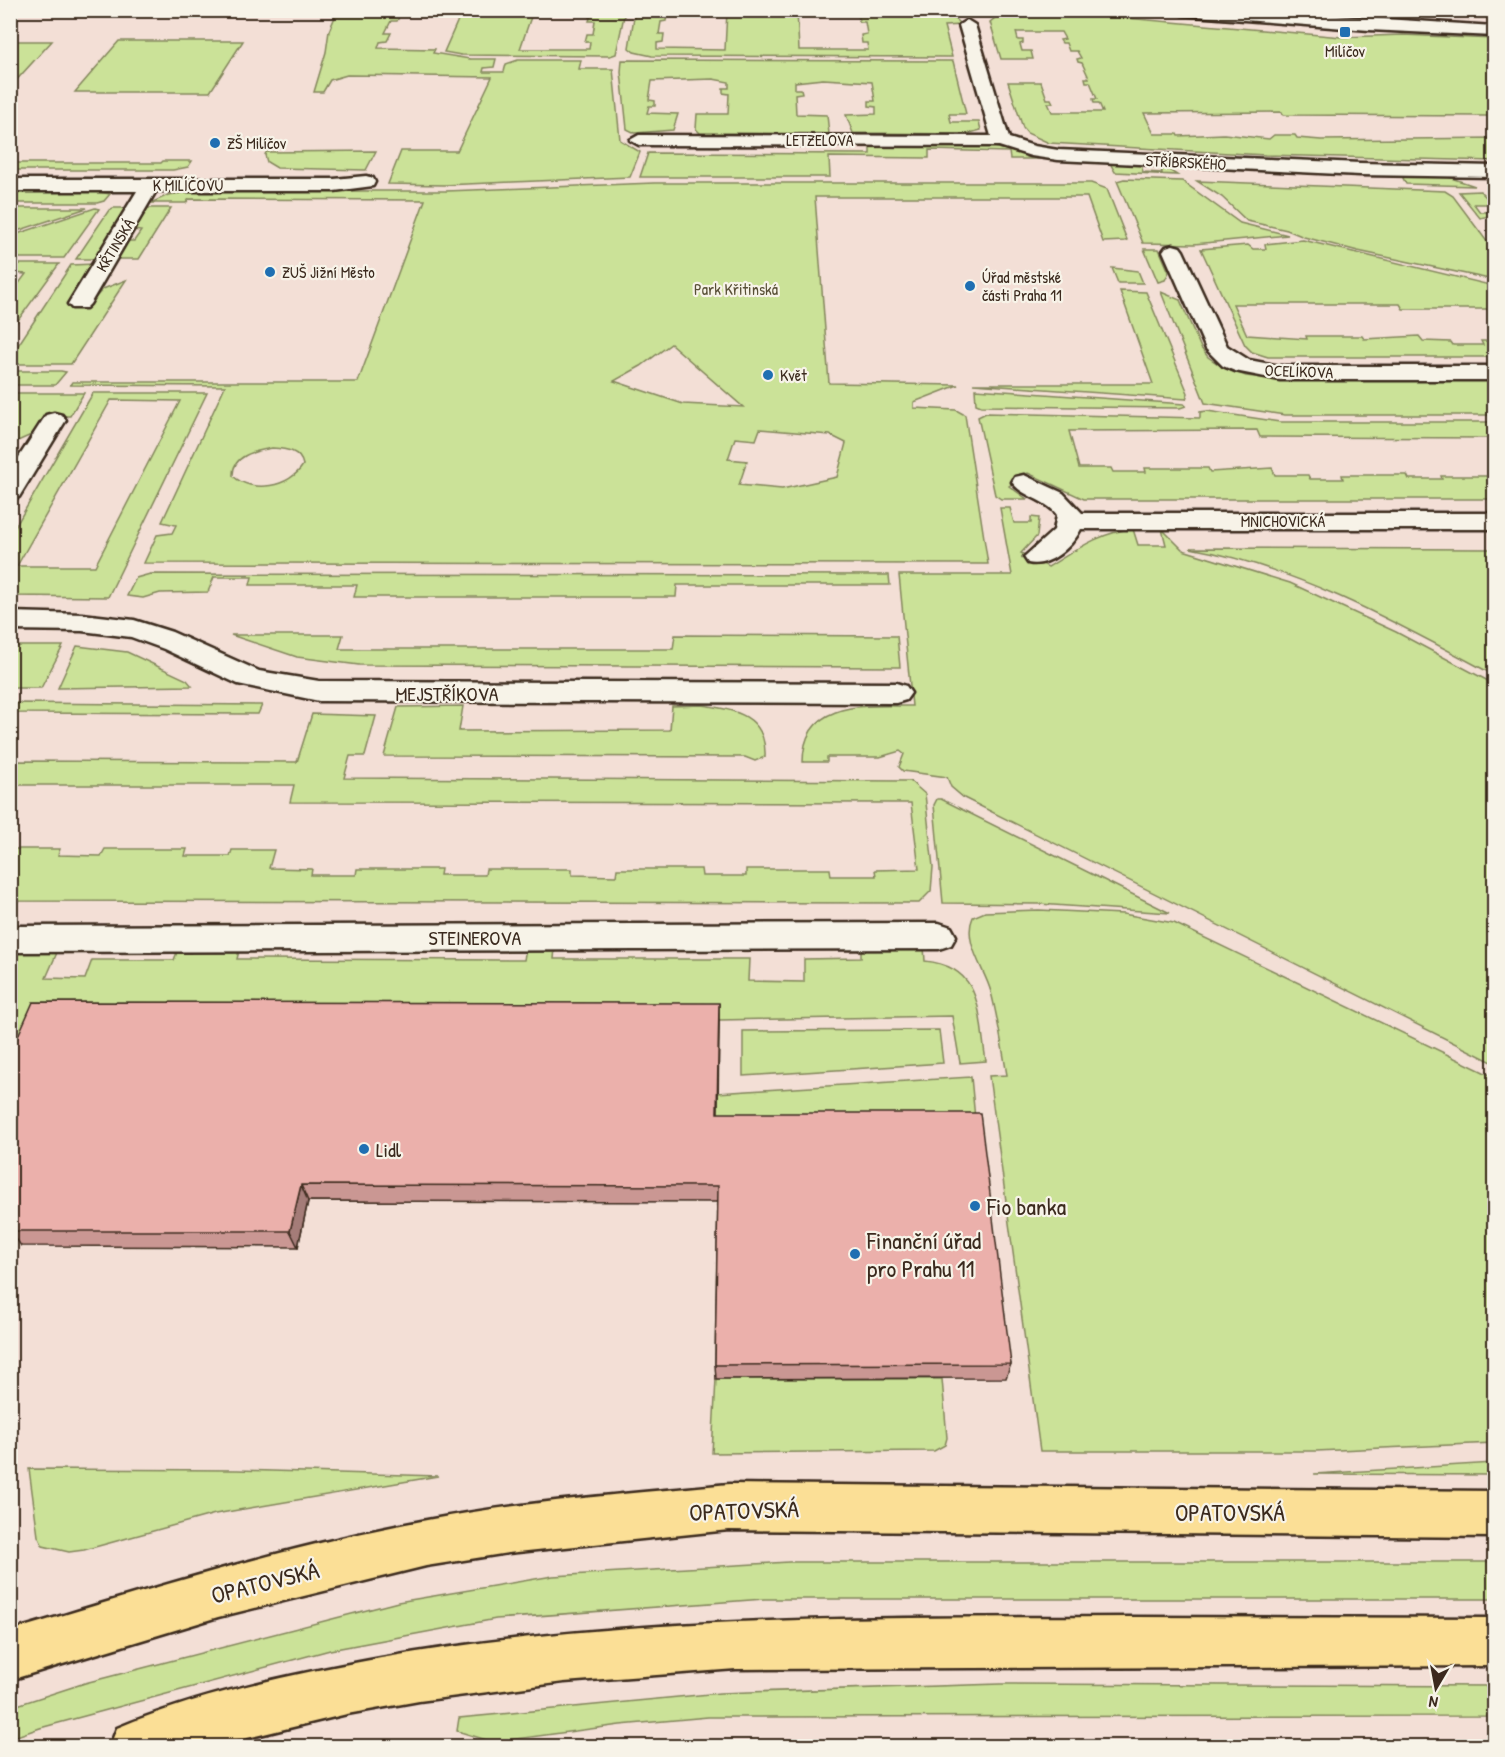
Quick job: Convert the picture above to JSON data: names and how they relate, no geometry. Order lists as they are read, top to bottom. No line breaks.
{"streets":{"main road":["OPATOVSKÁ"],"street":["LETZELOVA","STŘÍBRSKÉHO","K MILÍČOVU","KŘTINSKÁ","OCELÍKOVA","MNICHOVICKÁ","MEJSTŘÍKOVA","STEINEROVA"]},"crossings":[["LETZELOVA","STŘÍBRSKÉHO"],["K MILÍČOVU","KŘTINSKÁ"]],"parks":["Park Křitinská"],"places":{"transit":["Milíčov"],"other":["ZŠ Milíčov","ZUŠ Jižní Město","Úřad městské části Praha 11","Květ","Lidl","Fio banka","Finanční úřad pro Prahu 11"]},"north":"bottom"}
